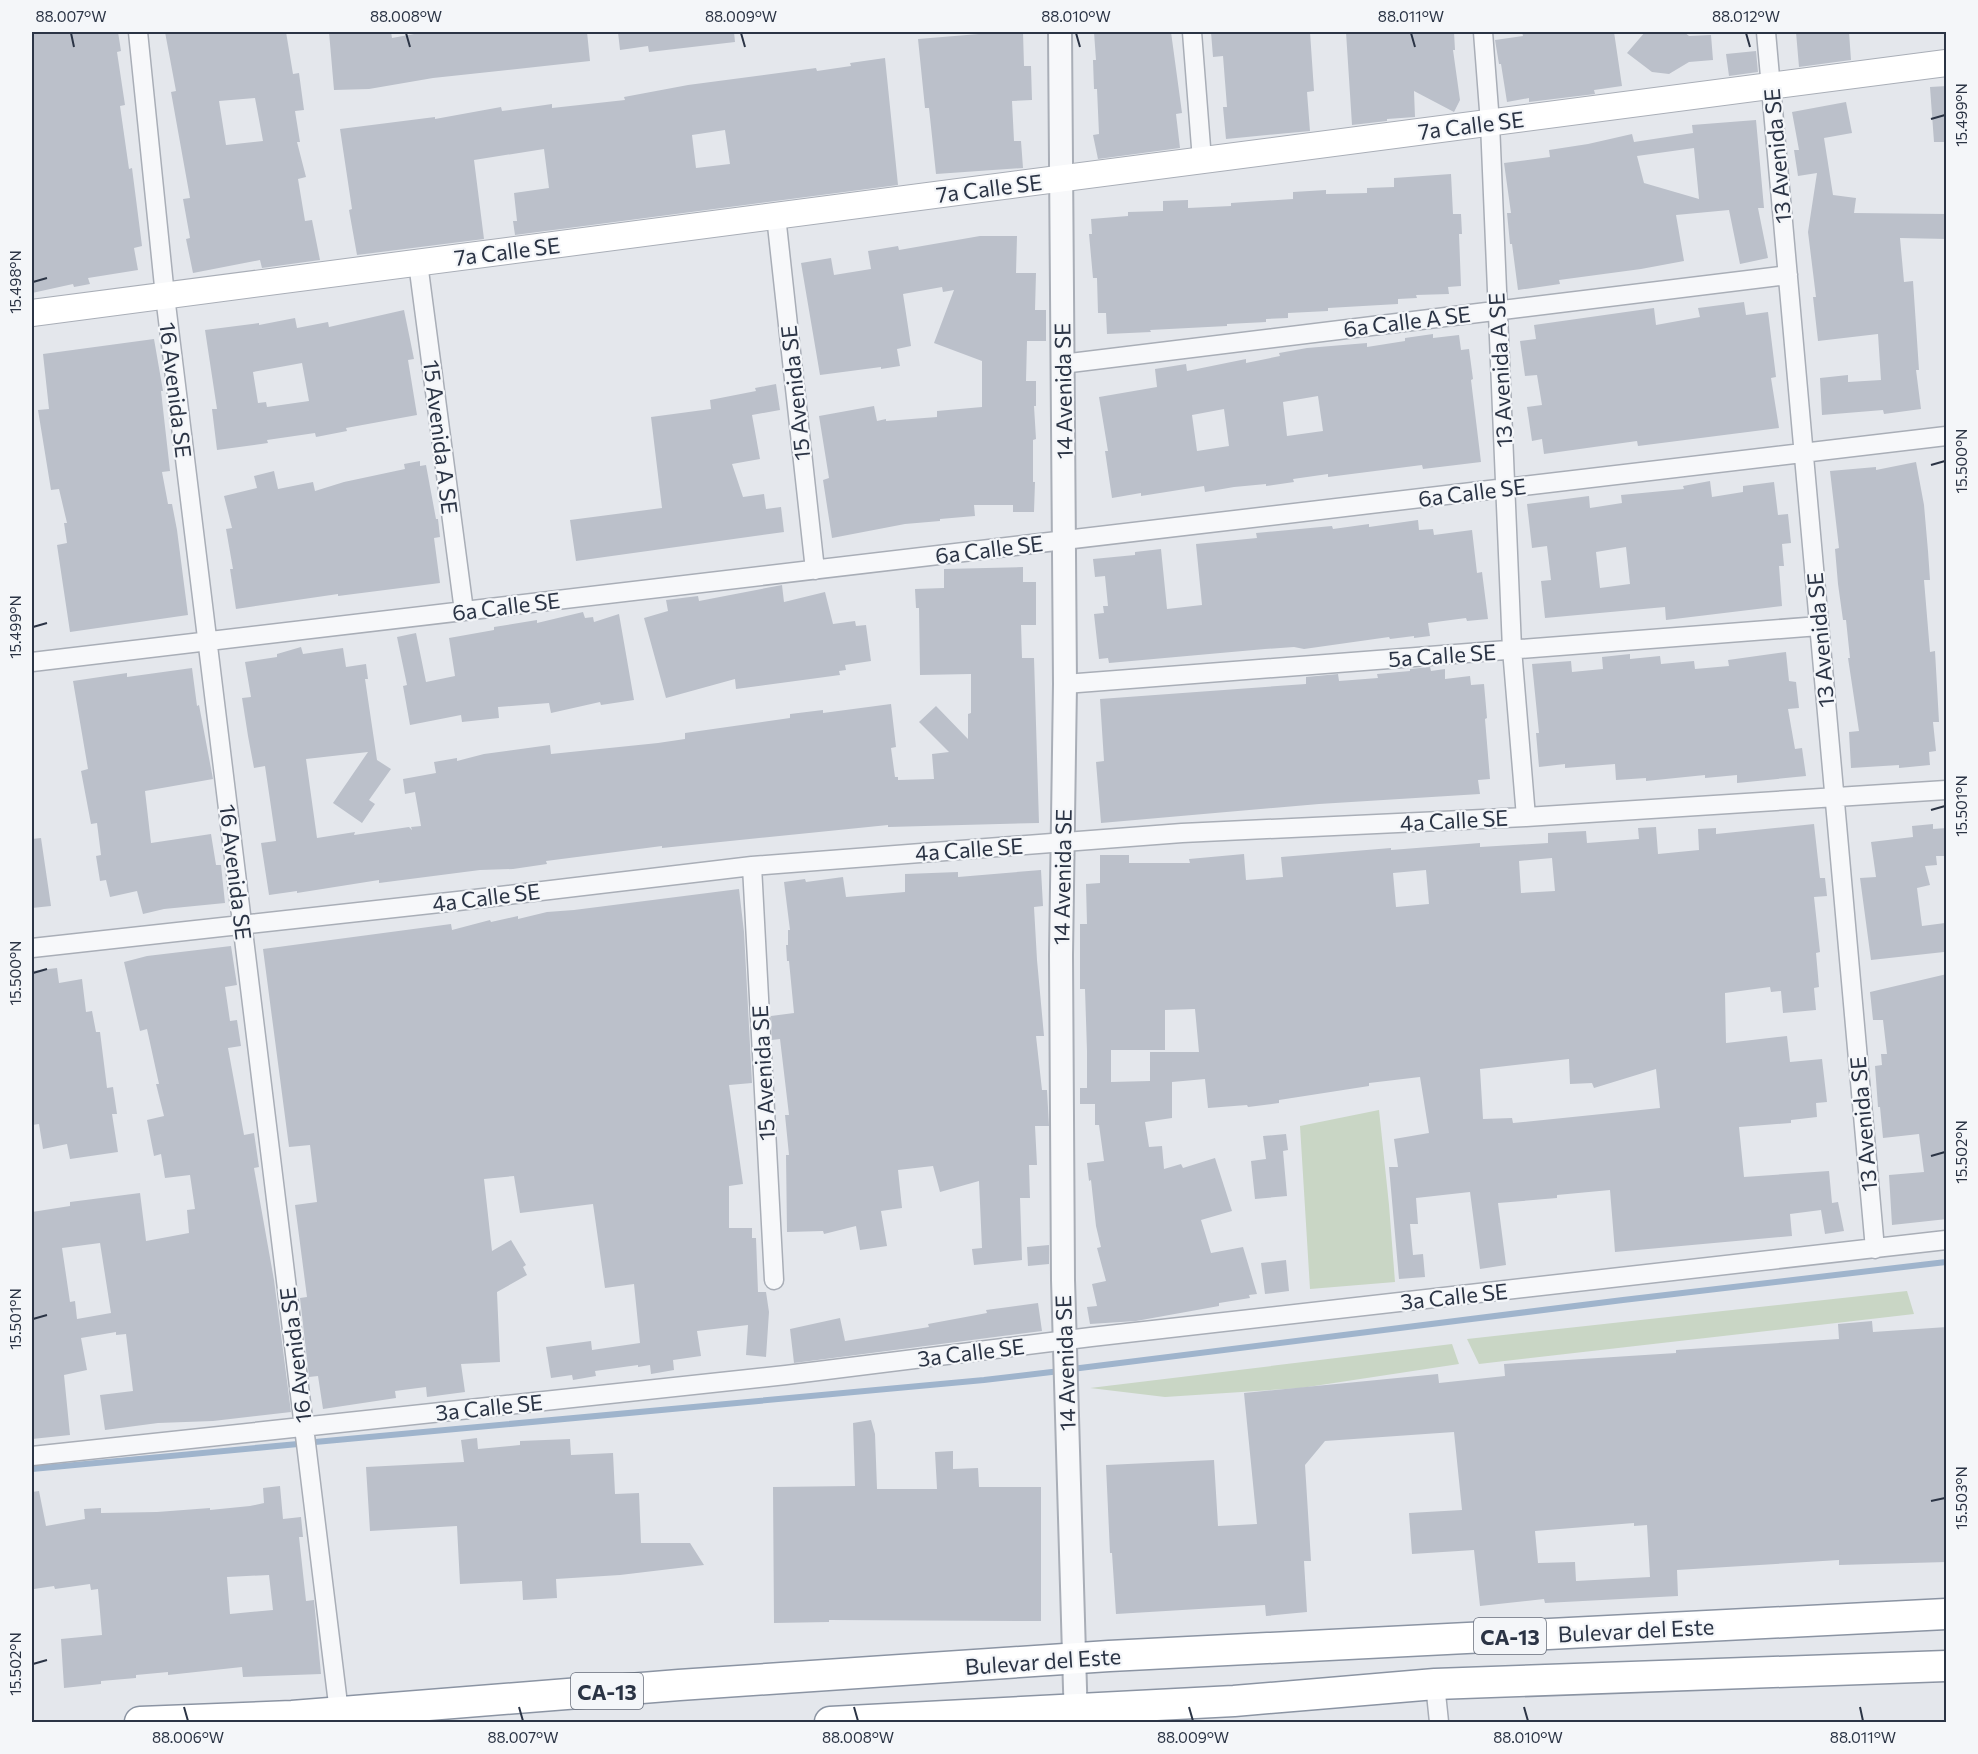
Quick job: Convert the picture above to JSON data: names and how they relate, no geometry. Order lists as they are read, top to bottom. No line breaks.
{"streets":{"highway":["Bulevar del Este","CA-13"],"main road":["7a Calle SE"],"street":["13 Avenida SE","6a Calle A SE","13 Avenida A SE","16 Avenida SE","14 Avenida SE","15 Avenida SE","15 Avenida A SE","6a Calle SE","5a Calle SE","4a Calle SE","3a Calle SE"]},"crossings":[["7a Calle SE","13 Avenida SE"],["7a Calle SE","13 Avenida A SE"],["7a Calle SE","16 Avenida SE"],["7a Calle SE","14 Avenida SE"],["7a Calle SE","15 Avenida SE"],["7a Calle SE","15 Avenida A SE"],["13 Avenida SE","6a Calle A SE"],["13 Avenida SE","6a Calle SE"],["13 Avenida SE","5a Calle SE"],["13 Avenida SE","4a Calle SE"],["13 Avenida SE","3a Calle SE"],["6a Calle A SE","13 Avenida A SE"],["6a Calle A SE","14 Avenida SE"],["13 Avenida A SE","6a Calle SE"],["13 Avenida A SE","5a Calle SE"],["13 Avenida A SE","4a Calle SE"],["16 Avenida SE","6a Calle SE"],["16 Avenida SE","4a Calle SE"],["16 Avenida SE","3a Calle SE"],["16 Avenida SE","Bulevar del Este"],["14 Avenida SE","6a Calle SE"],["14 Avenida SE","5a Calle SE"],["14 Avenida SE","4a Calle SE"],["14 Avenida SE","3a Calle SE"],["14 Avenida SE","Bulevar del Este"],["15 Avenida SE","6a Calle SE"],["15 Avenida SE","4a Calle SE"],["15 Avenida A SE","6a Calle SE"]],"coordinates":["88.007°W","88.008°W","88.009°W","88.010°W","88.011°W","88.012°W","15.499°N","15.498°N","15.500°N","15.501°N","15.502°N","15.503°N","88.006°W"]}
